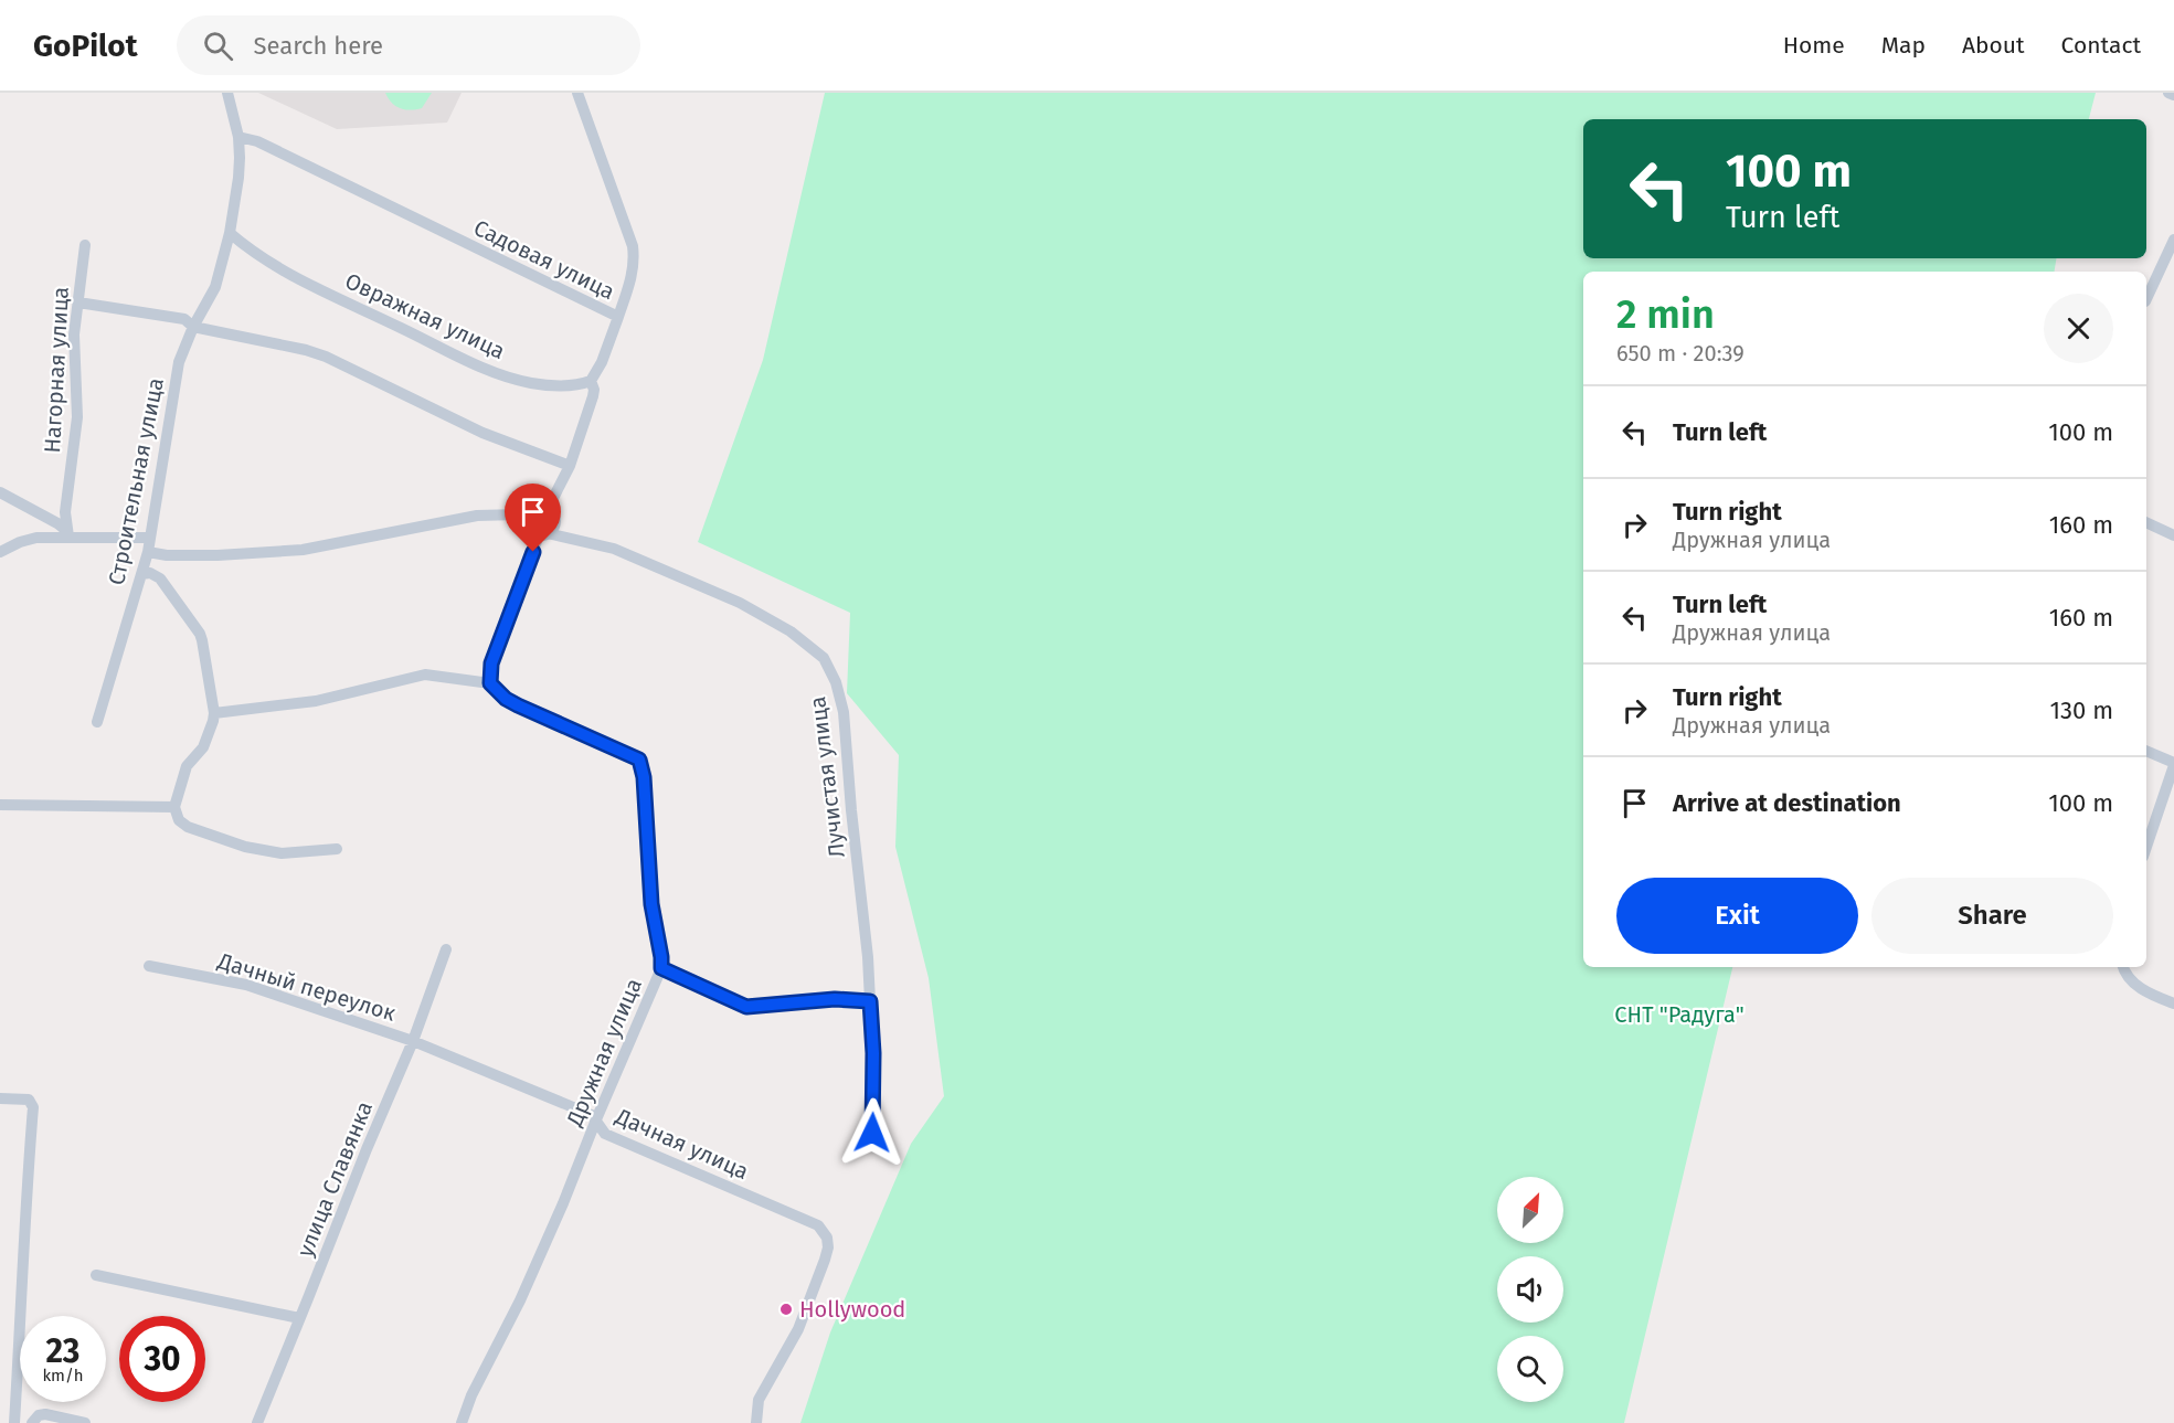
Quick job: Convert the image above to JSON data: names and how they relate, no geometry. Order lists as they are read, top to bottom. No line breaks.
{"streets":{"street":["Садовая улица","Овражная улица","Нагорная улица","Строительная улица","Лучистая улица","Дачный переулок","Дружная улица","Дачная улица","улица Славянка"]},"crossings":[["Садовая улица","Строительная улица"],["Овражная улица","Строительная улица"],["Дачный переулок","Дачная улица"],["Дачный переулок","улица Славянка"],["Дружная улица","Дачная улица"],["Дачная улица","улица Славянка"]],"parks":["СНТ \"Радуга\""],"places":["Hollywood"],"north":"top right","page":{"header":"GoPilot","search":"Search here","nav":["Home","Map","About","Contact"],"turn":["100 m","Turn left"],"heading":["2 min","650 m · 20:39"],"list":[{"name":"Turn left","value":"100 m"},{"name":"Turn right","note":"Дружная улица","value":"160 m"},{"name":"Turn left","note":"Дружная улица","value":"160 m"},{"name":"Turn right","note":"Дружная улица","value":"130 m"},{"name":"Arrive at destination","value":"100 m"}],"buttons":["Exit","Share"],"speed":"23 km/h","limit":"30"}}
